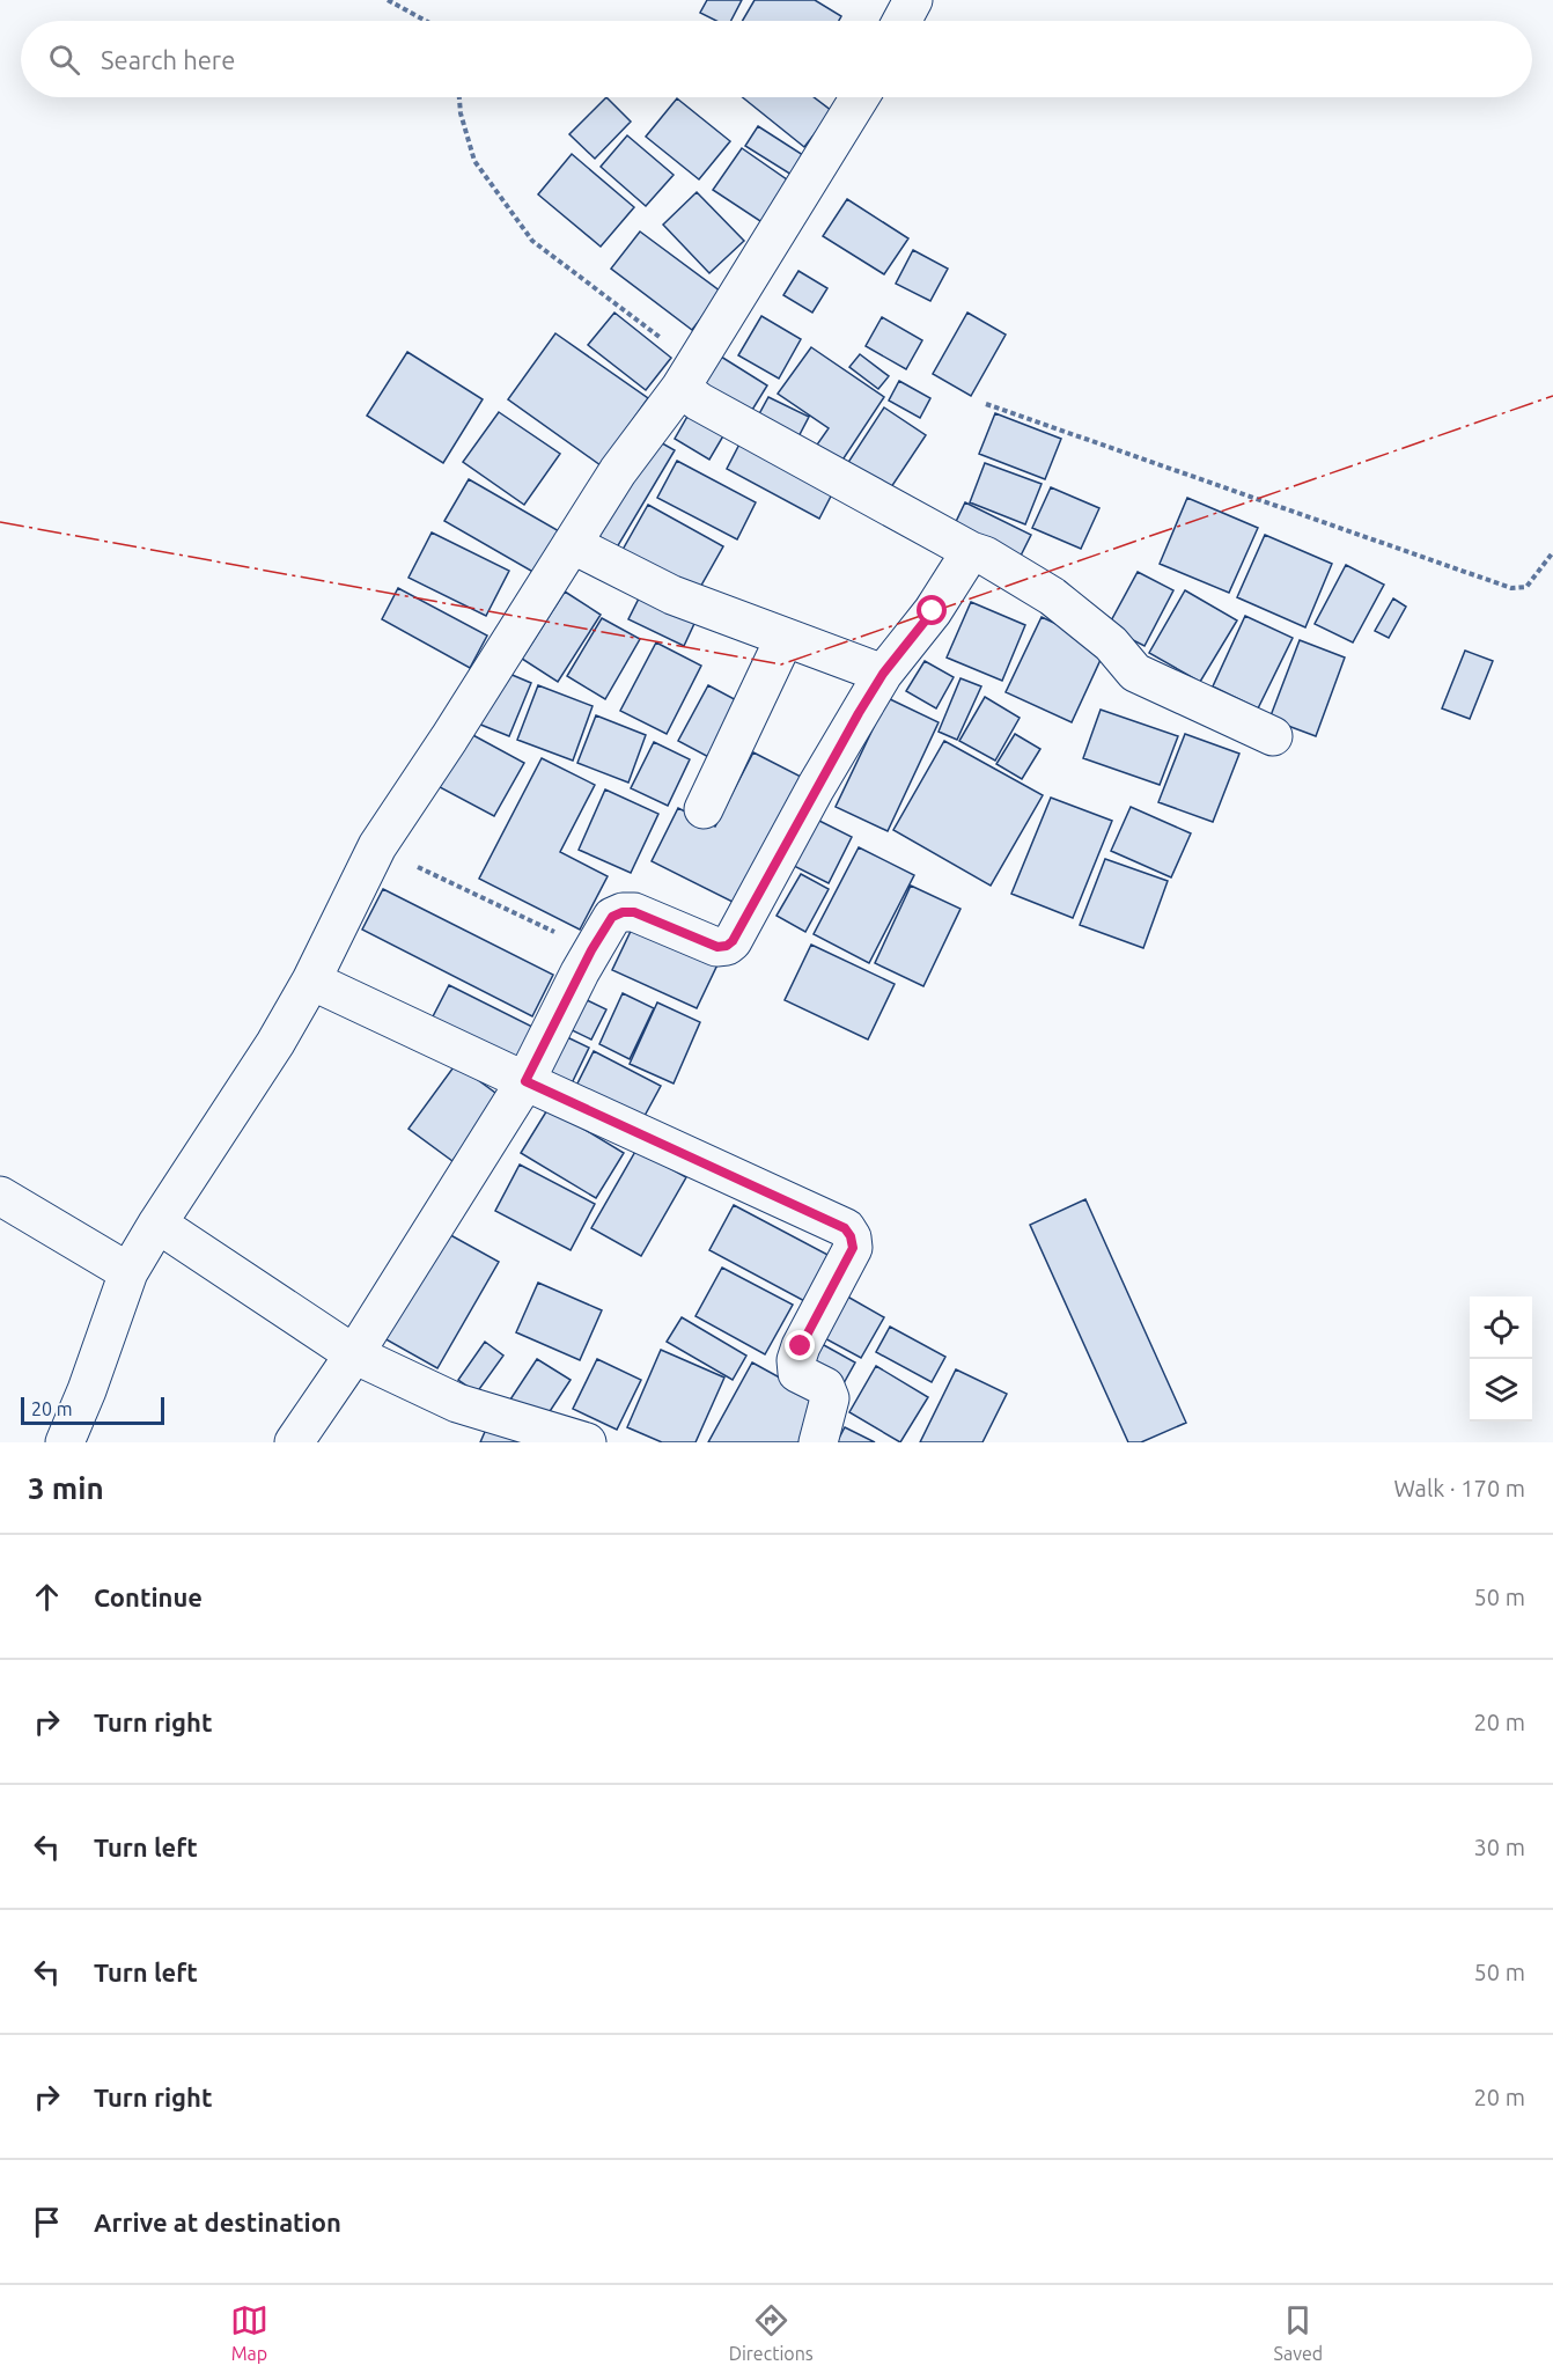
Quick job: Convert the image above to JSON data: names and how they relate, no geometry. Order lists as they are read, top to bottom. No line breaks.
{"scale_bar":"20 m","page":{"search":"Search here","scale":"20 m","heading":["3 min","Walk · 170 m"],"list":[["Continue","50 m"],["Turn right","20 m"],["Turn left","30 m"],["Turn left","50 m"],["Turn right","20 m"],"Arrive at destination"],"nav":["Map","Directions","Saved"]}}
